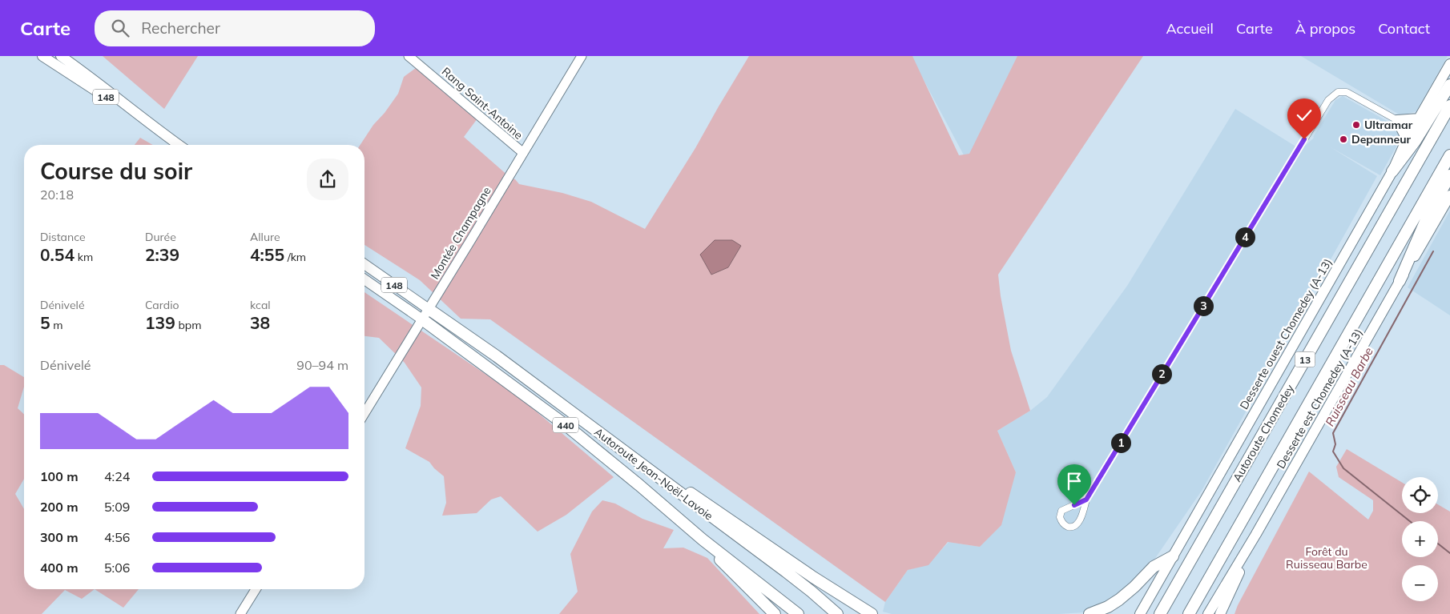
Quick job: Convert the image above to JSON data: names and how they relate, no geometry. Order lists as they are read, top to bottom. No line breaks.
{"streets":{"highway":["13","440","Autoroute Chomedey","Autoroute Jean-Noël-Lavoie"],"main road":["148","Desserte ouest Chomedey (A-13)","Desserte est Chomedey (A-13)"],"street":["Rang Saint-Antoine","Montée Champagne"]},"crossings":[["148","Montée Champagne"],["148","Autoroute Jean-Noël-Lavoie"],["Rang Saint-Antoine","Montée Champagne"],["Montée Champagne","Autoroute Jean-Noël-Lavoie"]],"water":["Ruisseau Barbe"],"parks":["Forêt du Ruisseau Barbe"],"places":["Ultramar","Depanneur"],"page":{"header":"Carte","search":"Rechercher","nav":["Accueil","Carte","À propos","Contact"],"heading":["Course du soir","20:18"],"stats":[["Distance","0.54 km"],["Durée","2:39"],["Allure","4:55 /km"],["Dénivelé","5 m"],["Cardio","139 bpm"],["kcal","38"]],"pins":["4","3","2","1"],"chart":["Dénivelé","90–94 m"],"list":[{"name":"100 m","note":"4:24"},{"name":"200 m","note":"5:09"},{"name":"300 m","note":"4:56"},{"name":"400 m","note":"5:06"}],"map_buttons":["+","−"]}}
